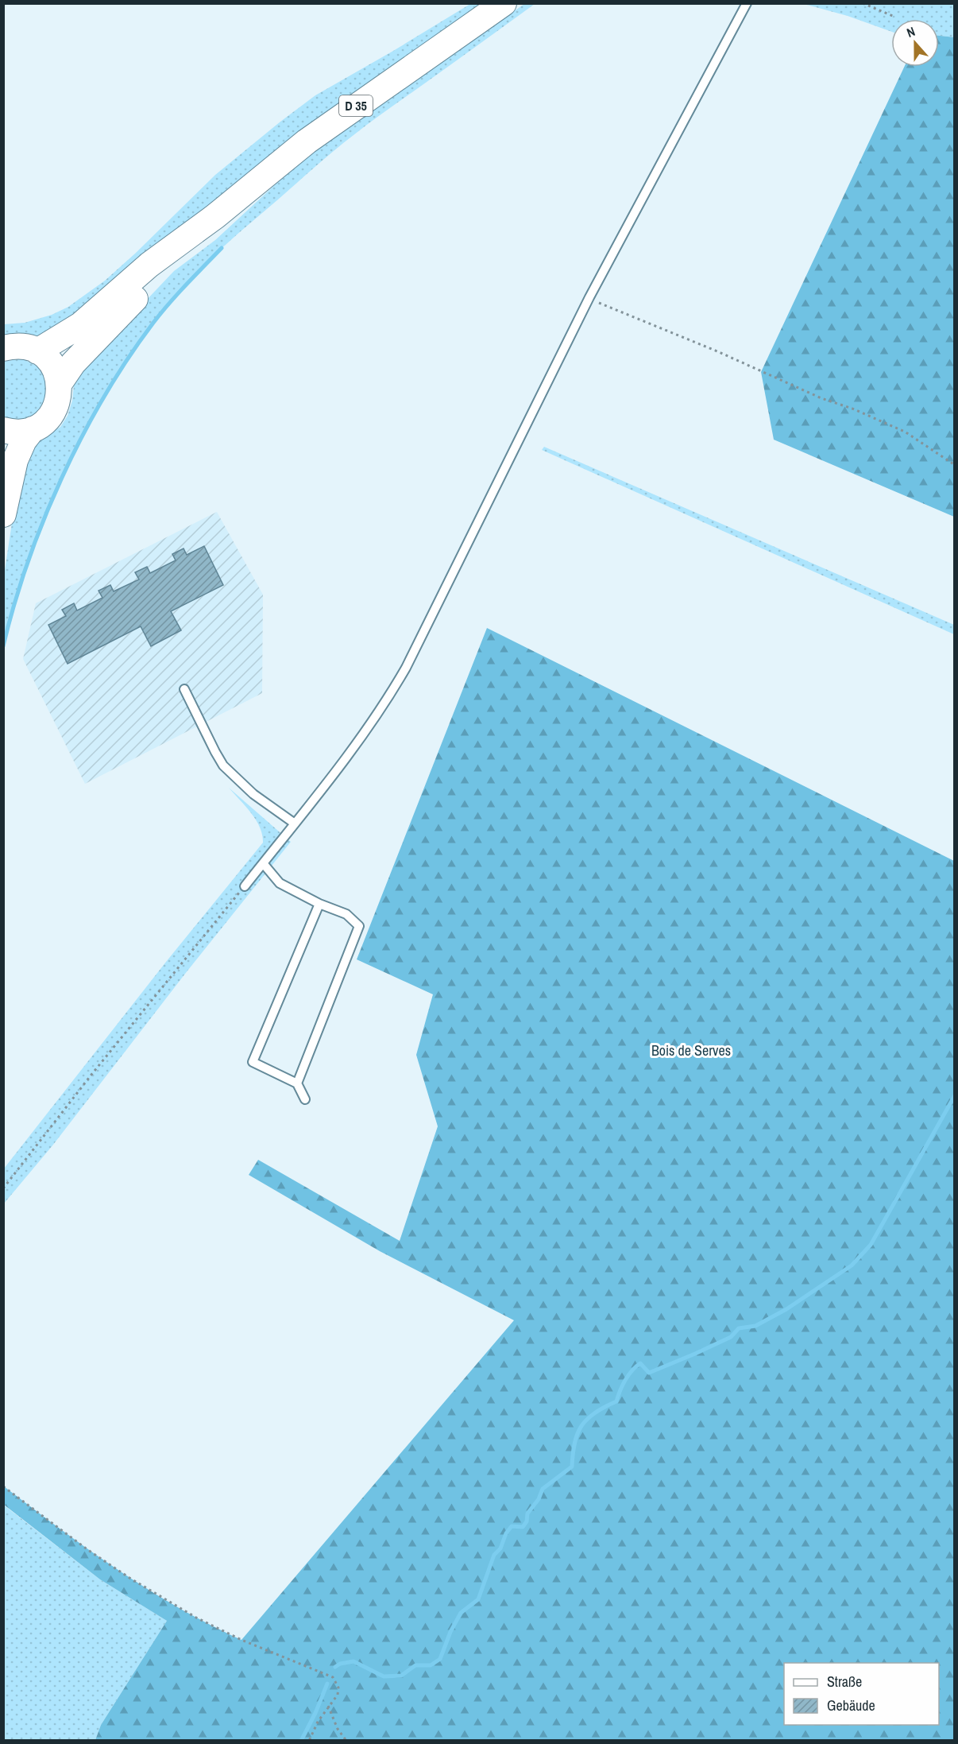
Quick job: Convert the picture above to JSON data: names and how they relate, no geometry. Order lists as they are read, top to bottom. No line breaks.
{"streets":{"main road":["D 35"]},"parks":["Bois de Serves"],"legend":["Straße","Gebäude"],"north":"top"}
